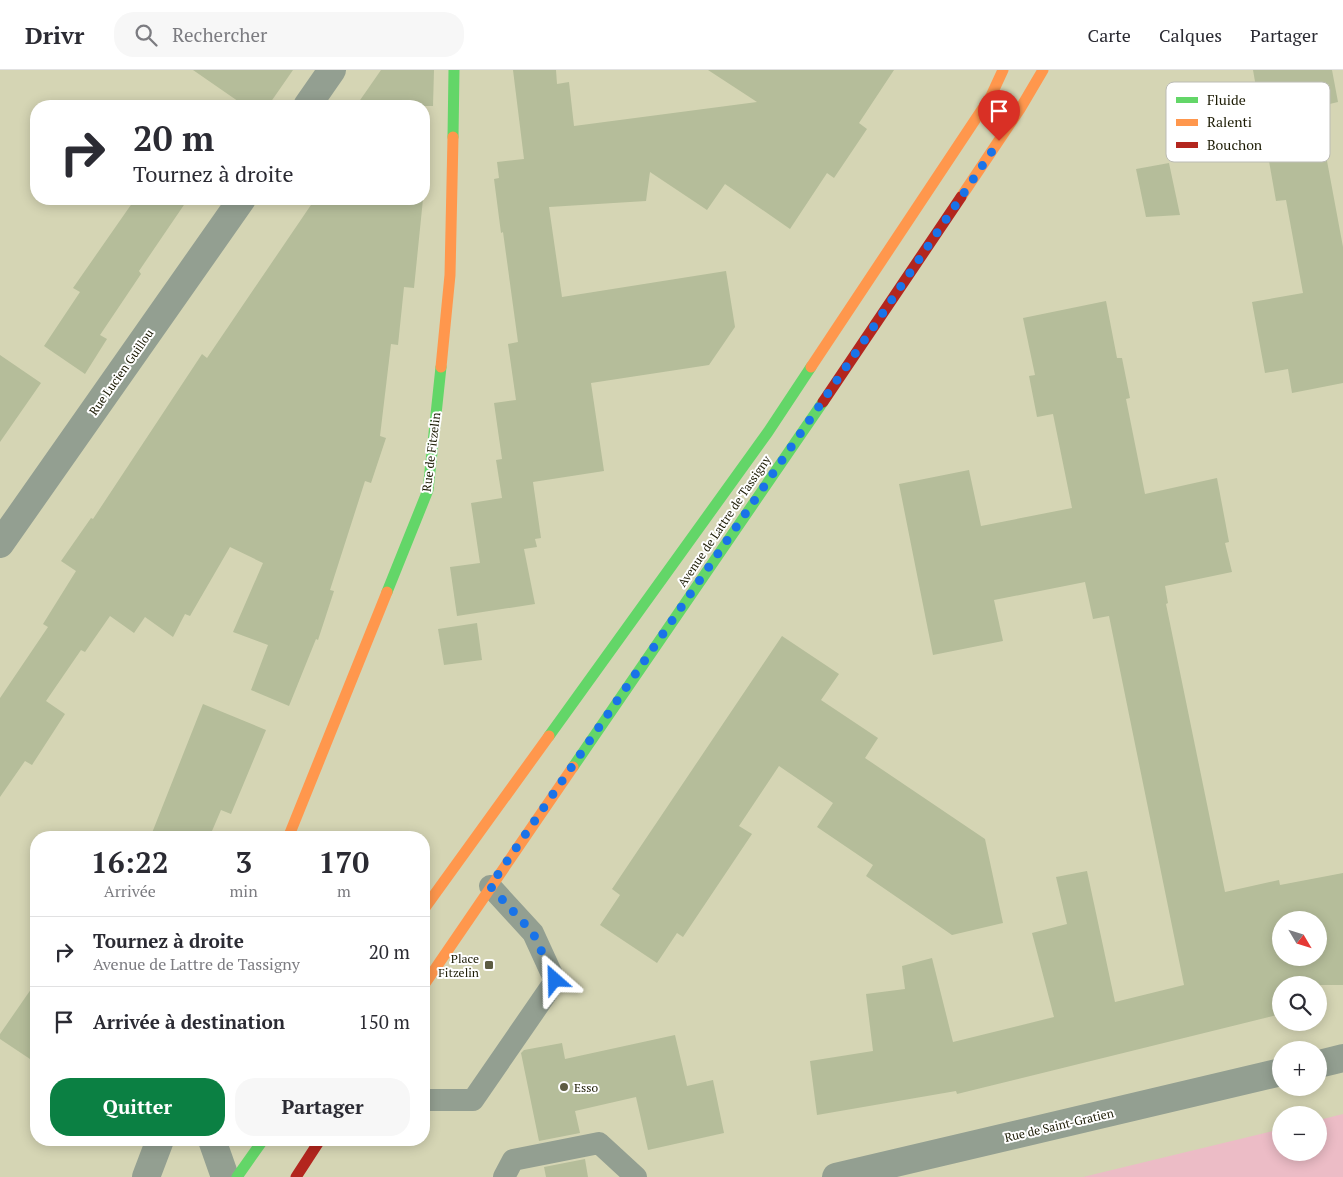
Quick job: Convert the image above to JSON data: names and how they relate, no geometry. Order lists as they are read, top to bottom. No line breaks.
{"streets":{"main road":["Rue de Fitzelin","Avenue de Lattre de Tassigny"],"street":["Rue Lucien Guillou","Rue de Saint-Gratien"]},"places":{"transit":["Place Fitzelin"],"other":["Esso"]},"legend":["Fluide","Ralenti","Bouchon"],"north":"bottom right","page":{"header":"Drivr","search":"Rechercher","nav":["Carte","Calques","Partager"],"turn":["20 m","Tournez à droite"],"eta":["16:22","Arrivée","3","min","170","m"],"map_buttons":["+","−"],"list":[{"name":"Tournez à droite","note":"Avenue de Lattre de Tassigny","value":"20 m"},{"name":"Arrivée à destination","value":"150 m"}],"buttons":["Quitter","Partager"]}}
